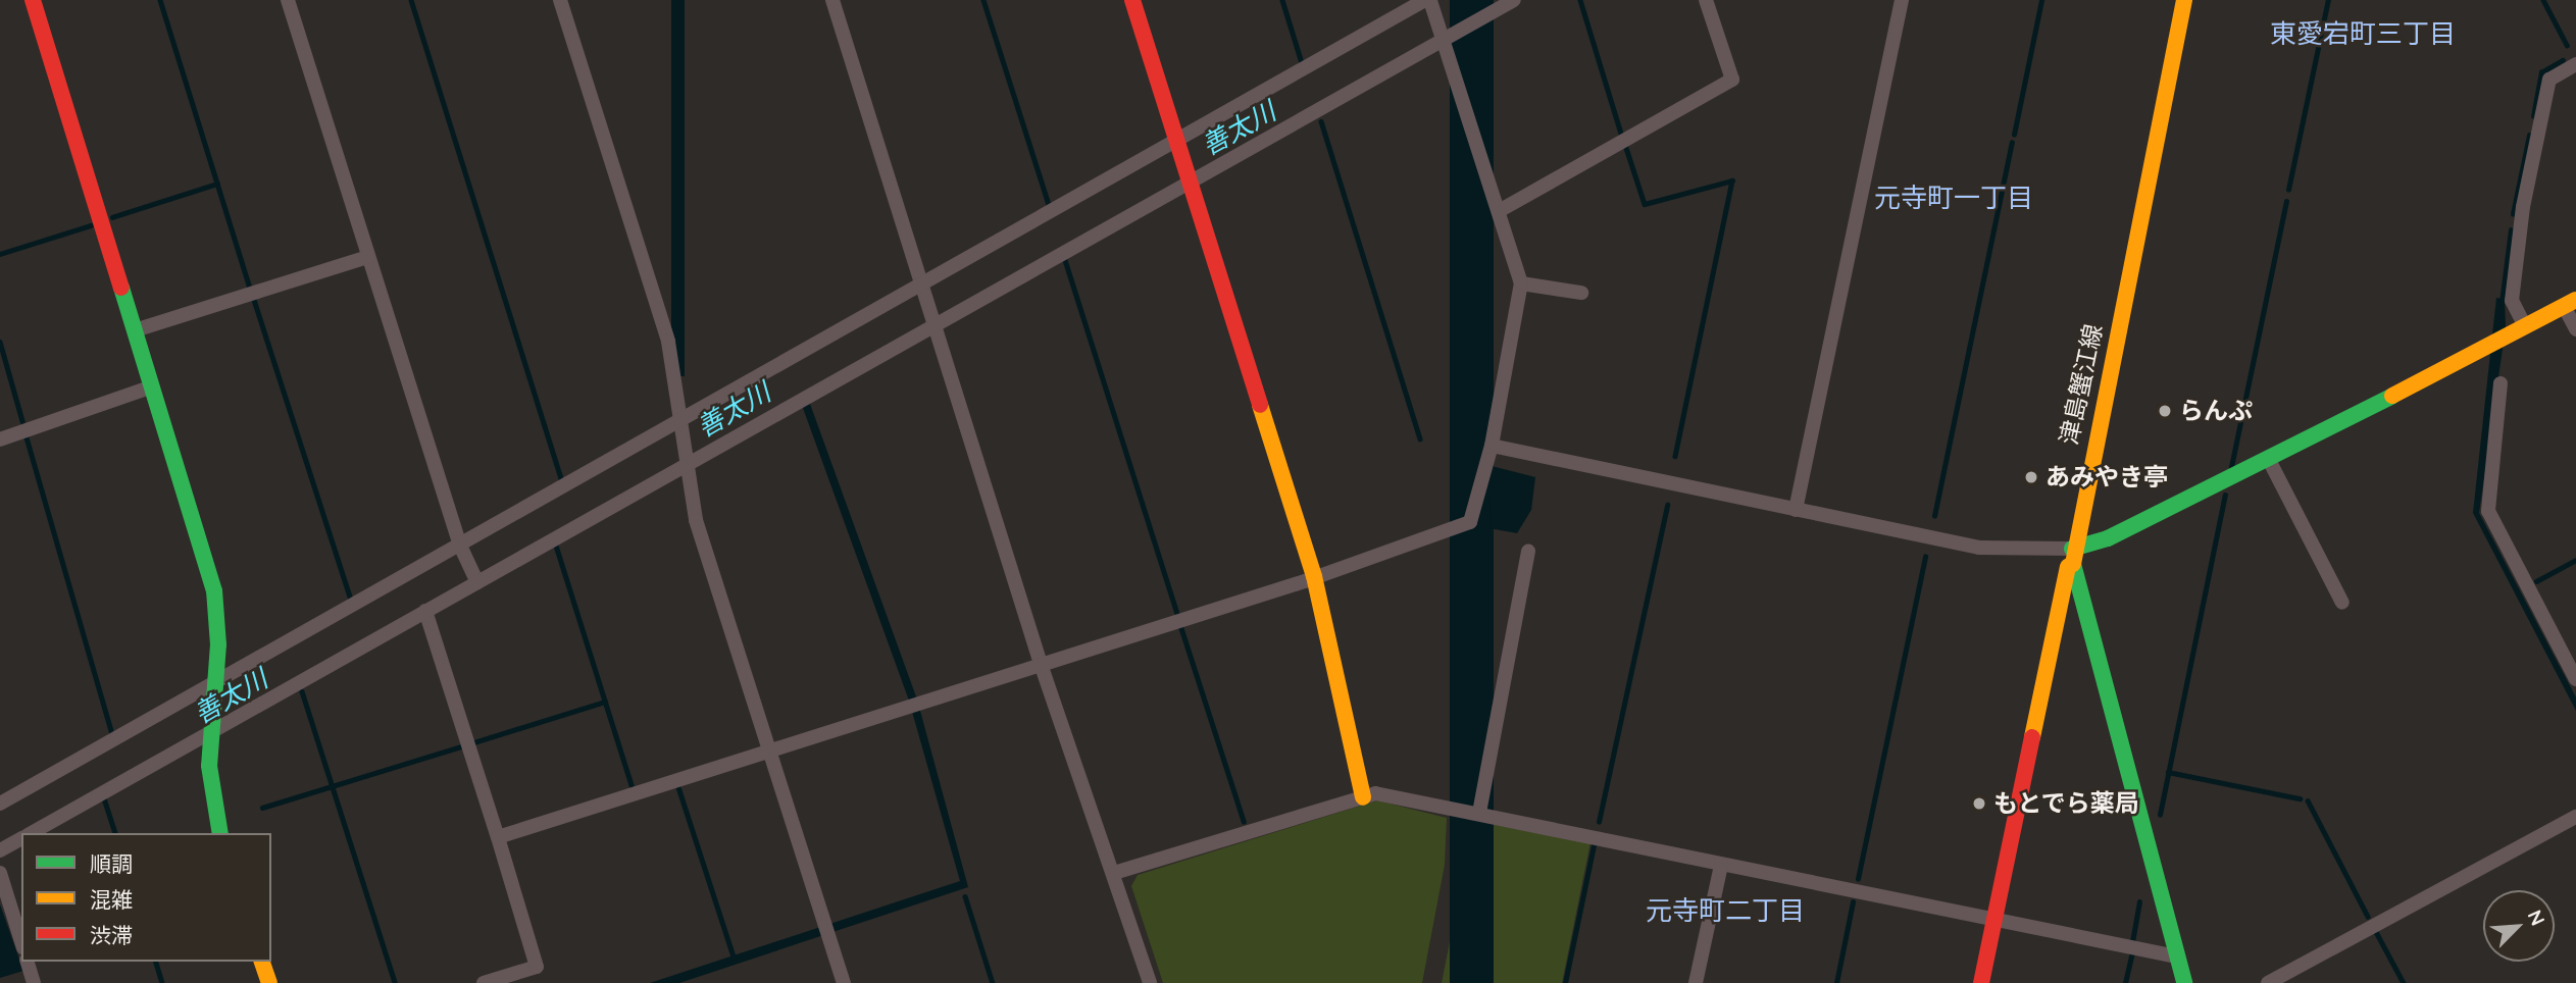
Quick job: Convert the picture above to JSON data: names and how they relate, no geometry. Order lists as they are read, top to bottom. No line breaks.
{"streets":{"street":["津島蟹江線"]},"districts":["東愛宕町三丁目","元寺町一丁目","元寺町二丁目"],"water":["善太川"],"places":["らんぷ","あみやき亭","もとでら薬局"],"legend":["順調","混雑","渋滞"],"north":"top right"}
